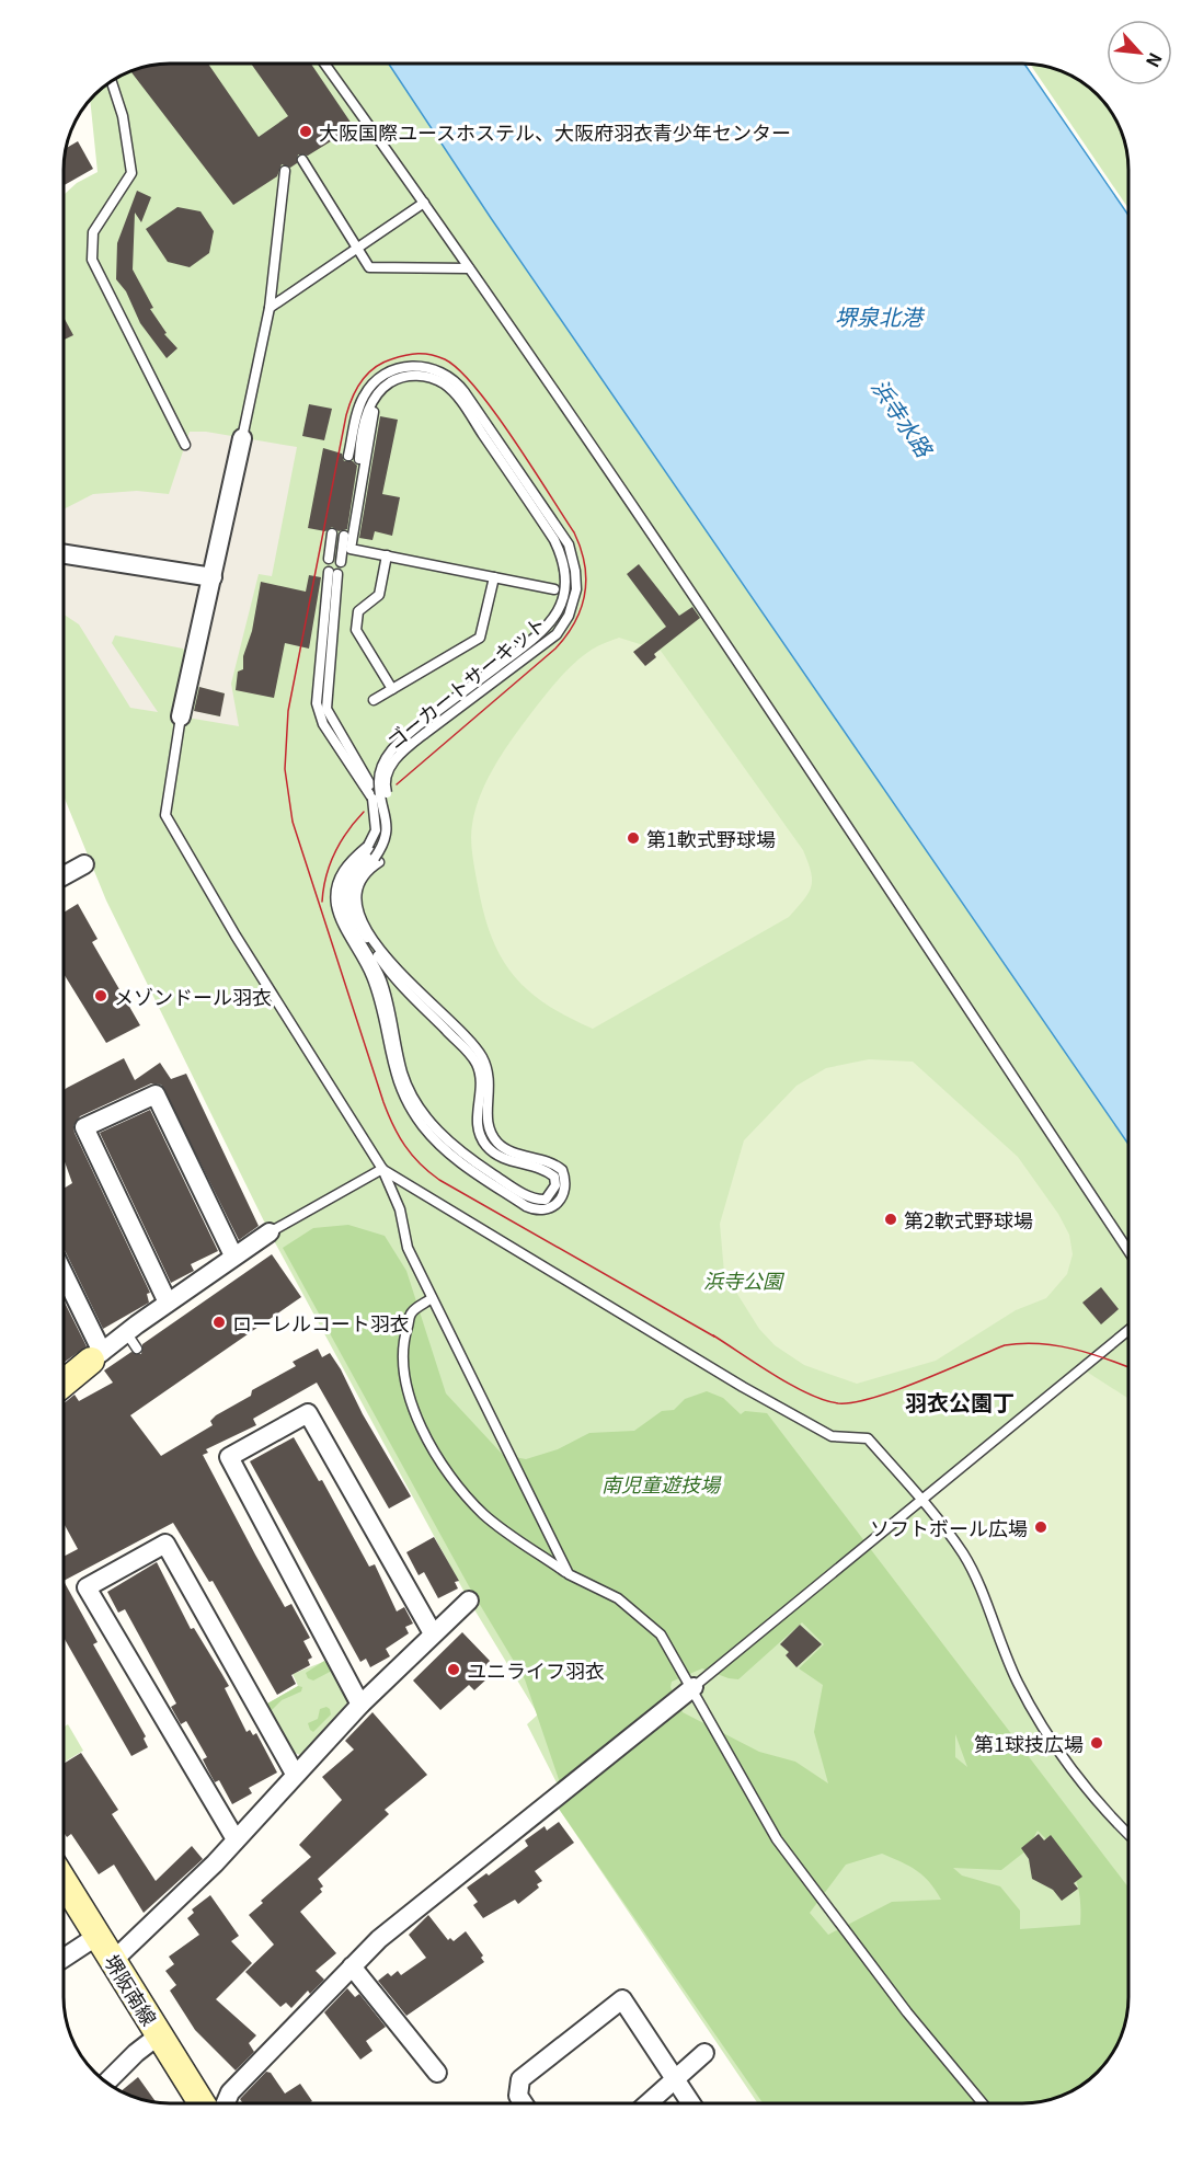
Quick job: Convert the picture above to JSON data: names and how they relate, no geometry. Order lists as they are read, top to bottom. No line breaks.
{"streets":{"main road":["堺阪南線"],"lane":["ゴーカートサーキット"]},"districts":["羽衣公園丁"],"water":["堺泉北港","浜寺水路"],"parks":["浜寺公園","南児童遊技場"],"places":["大阪国際ユースホステル、大阪府羽衣青少年センター","第1軟式野球場","メゾンドール羽衣","第2軟式野球場","ローレルコート羽衣","ソフトボール広場","ユニライフ羽衣","第1球技広場"],"north":"bottom right"}
